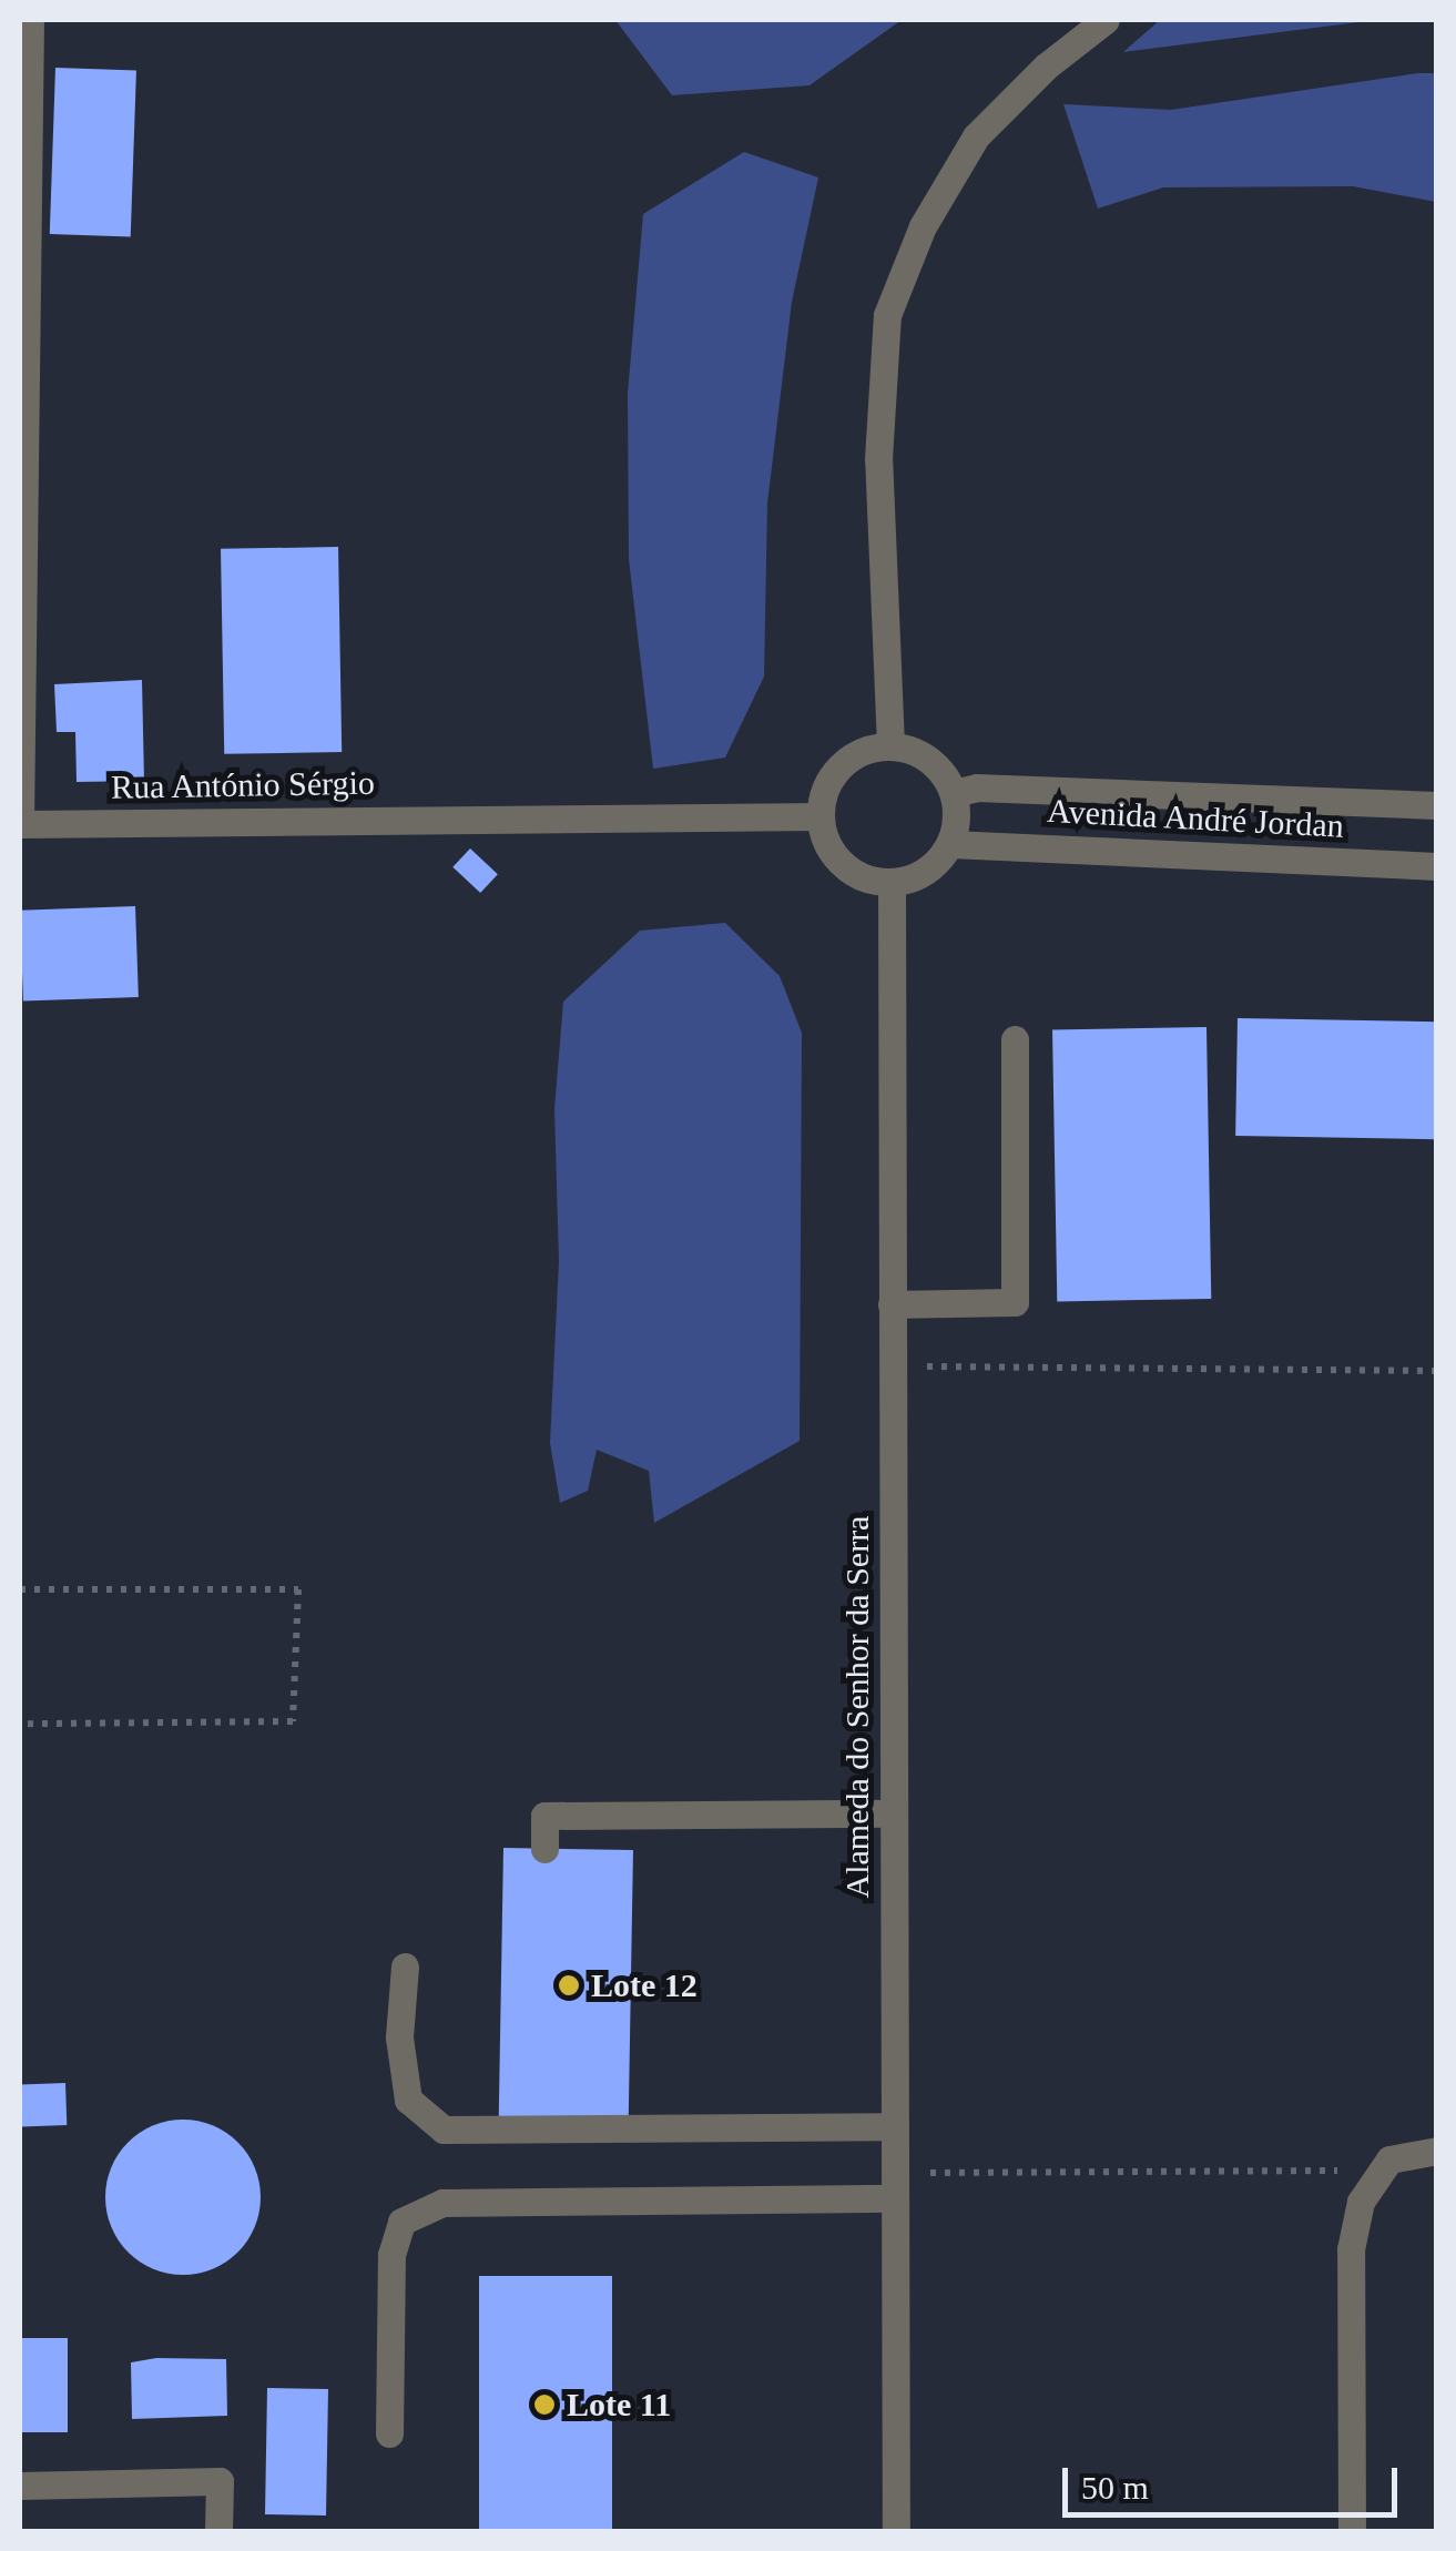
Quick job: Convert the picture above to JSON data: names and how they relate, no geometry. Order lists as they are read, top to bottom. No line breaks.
{"streets":{"street":["Rua António Sérgio","Avenida André Jordan","Alameda do Senhor da Serra"]},"crossings":[["Rua António Sérgio","Avenida André Jordan"],["Rua António Sérgio","Alameda do Senhor da Serra"],["Avenida André Jordan","Alameda do Senhor da Serra"]],"places":["Lote 12","Lote 11"],"scale_bar":"50 m"}
